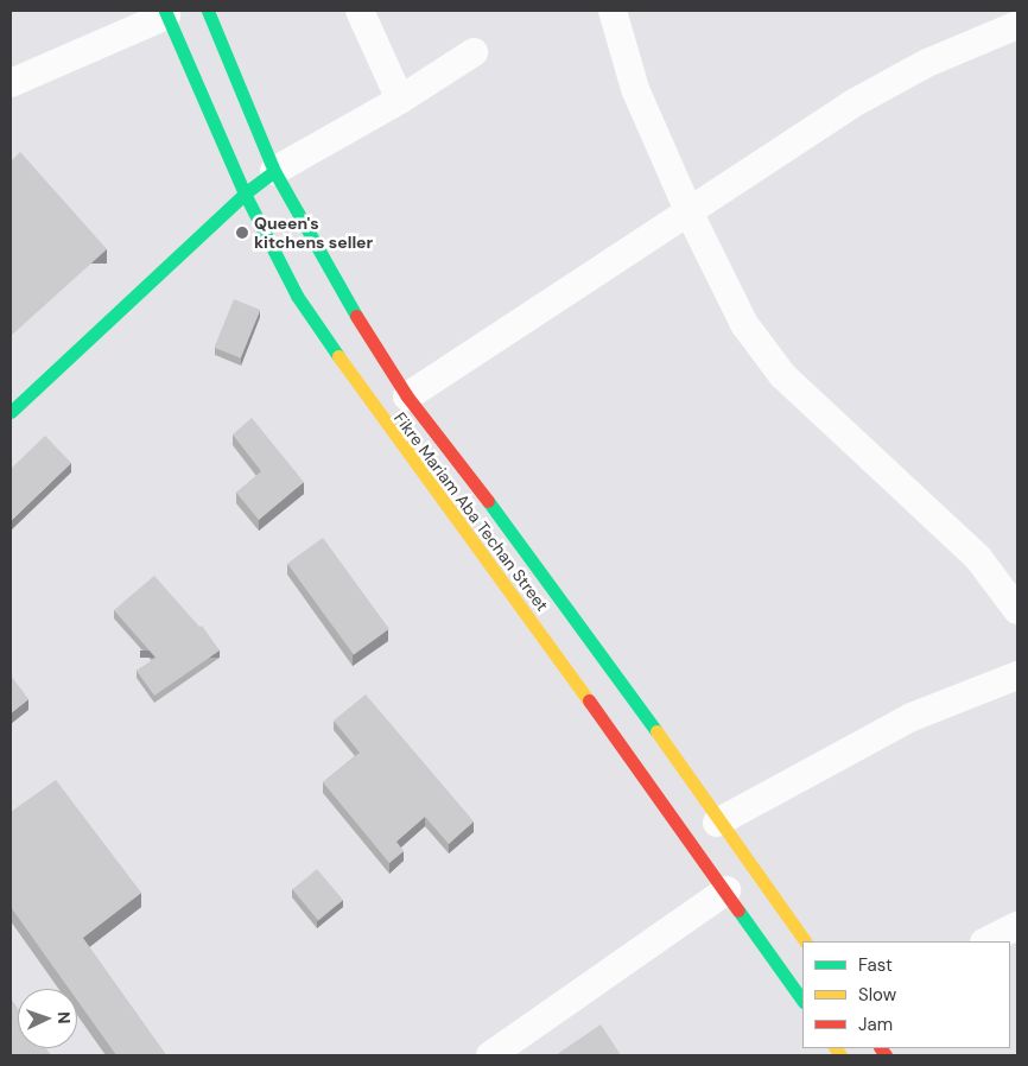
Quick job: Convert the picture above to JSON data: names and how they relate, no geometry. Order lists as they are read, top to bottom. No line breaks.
{"streets":{"main road":["Fikre Mariam Aba Techan Street"]},"places":["Queen's kitchens seller"],"legend":["Fast","Slow","Jam"],"north":"right"}
